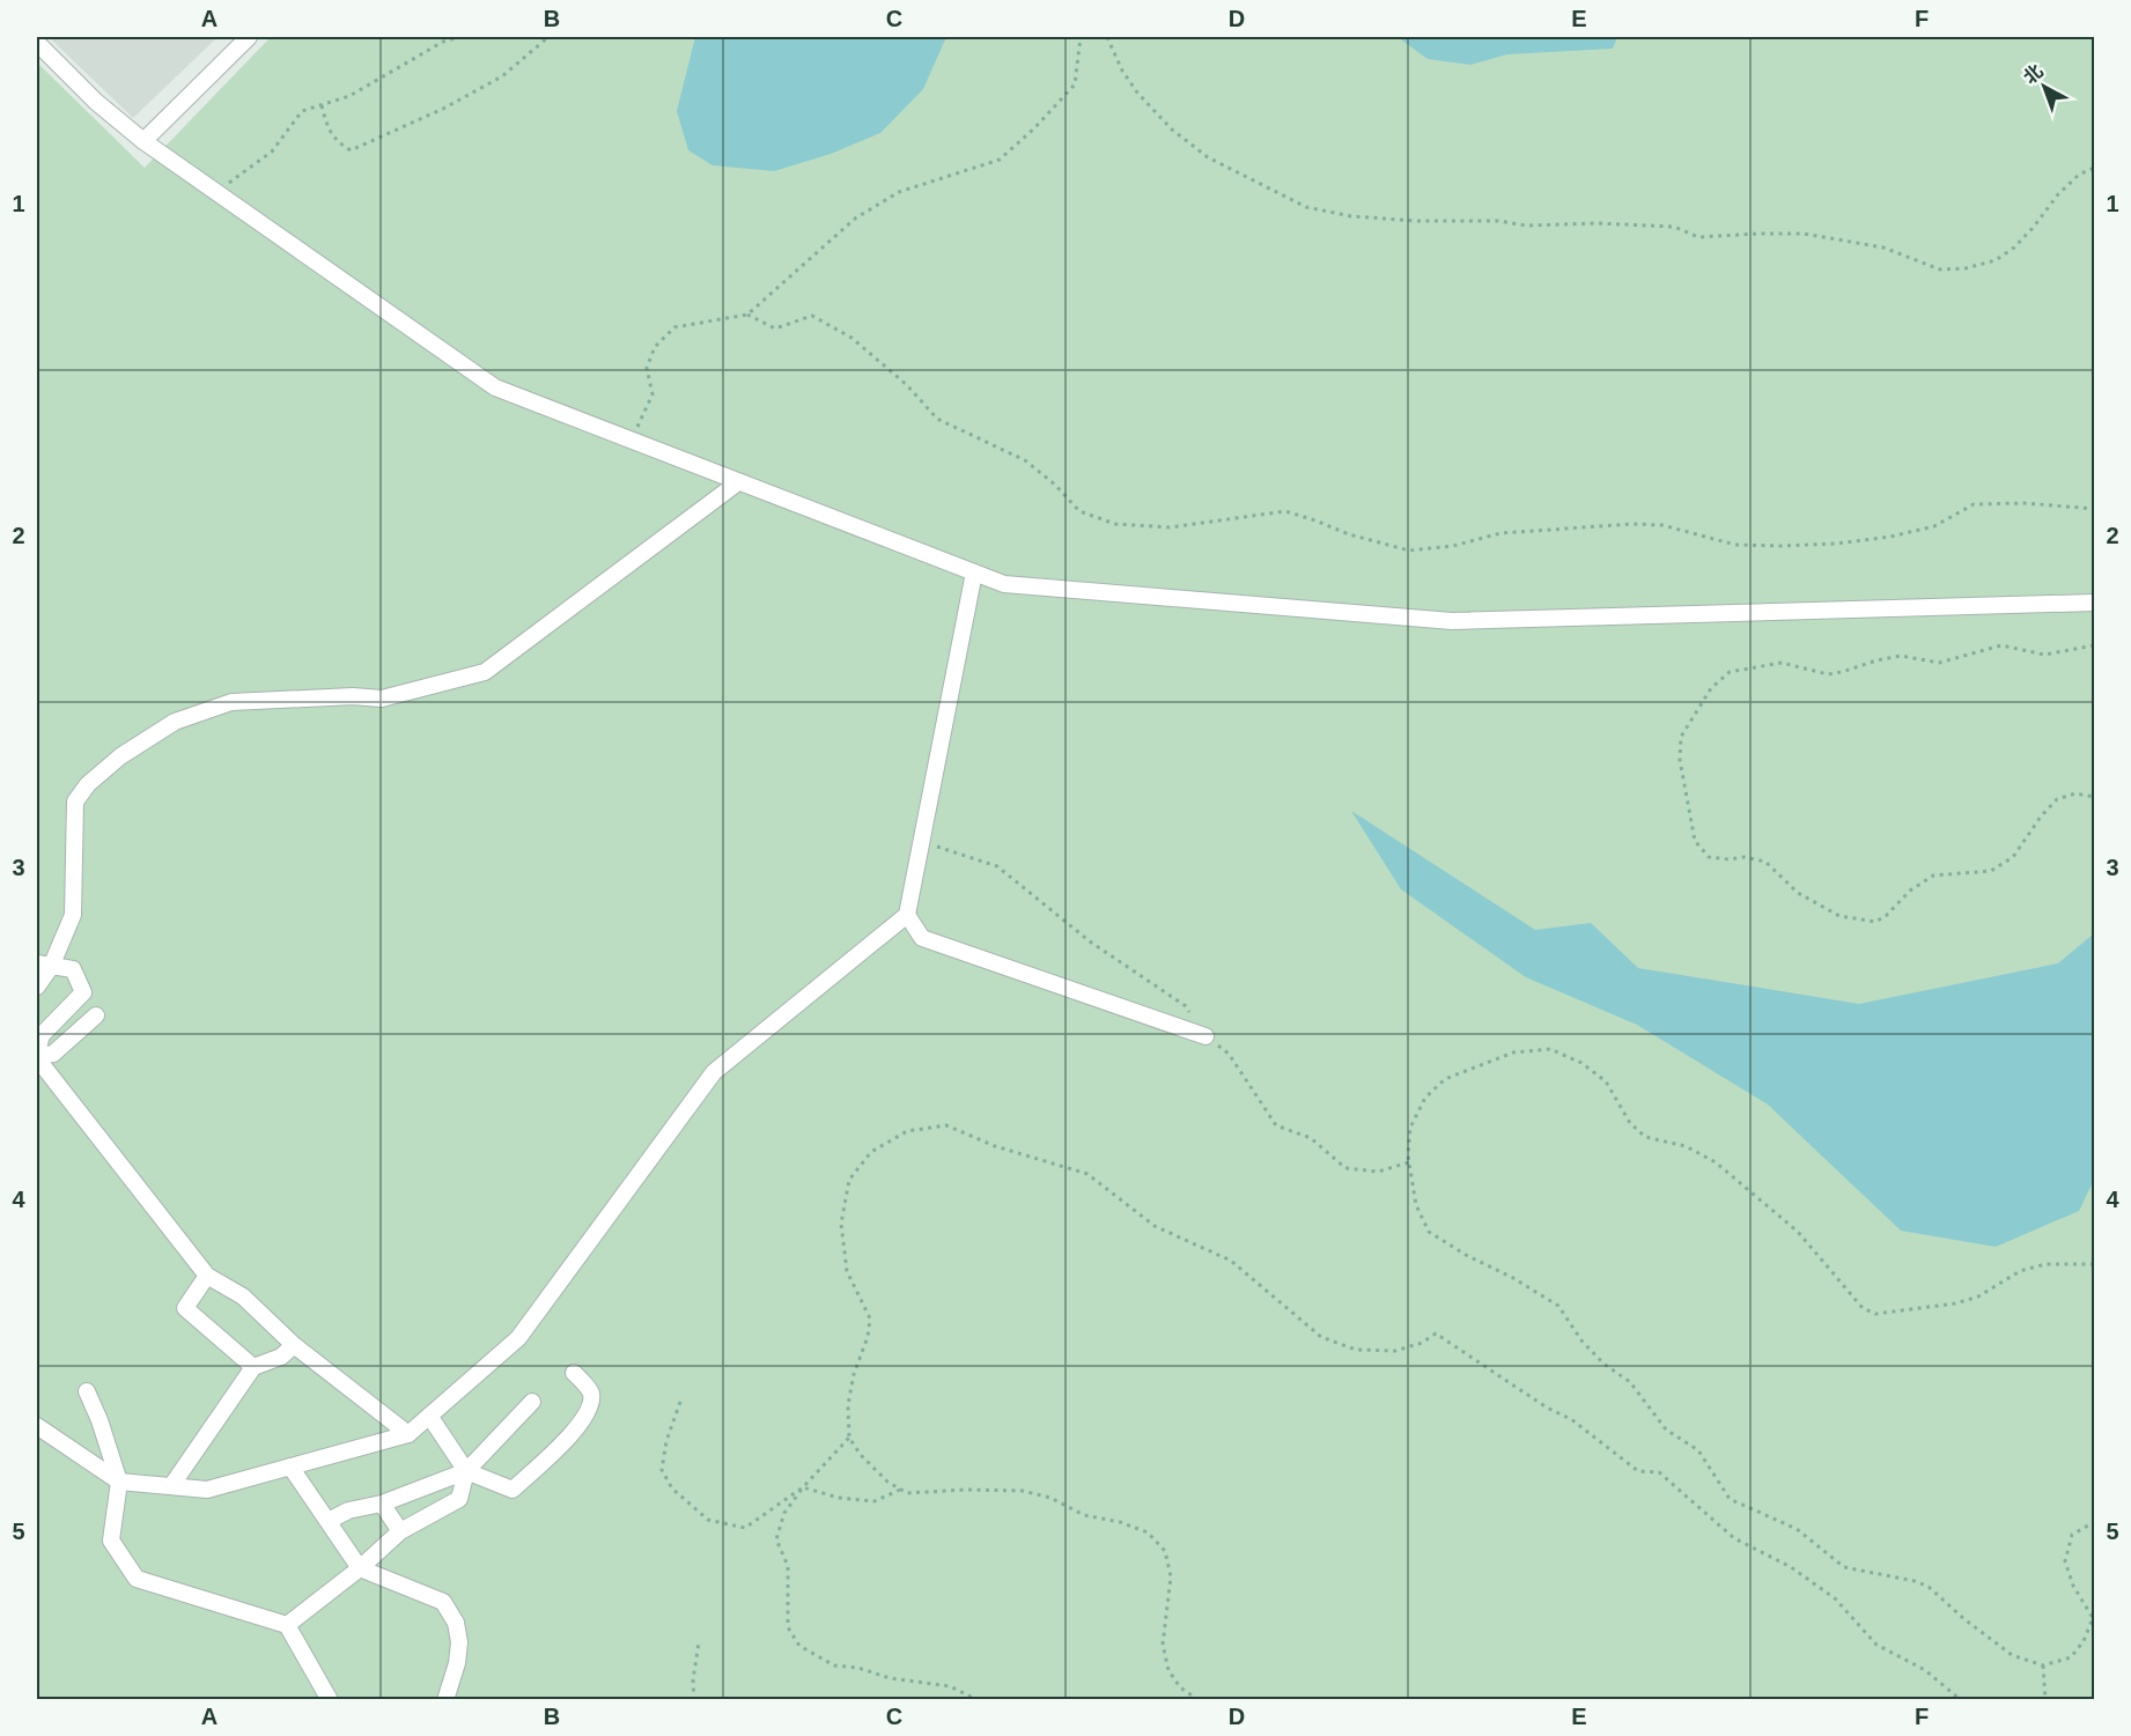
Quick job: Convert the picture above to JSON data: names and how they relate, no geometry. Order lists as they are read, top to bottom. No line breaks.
{"north":"top left","grid":{"columns":["A","B","C","D","E","F"],"rows":["1","2","3","4","5"]}}
